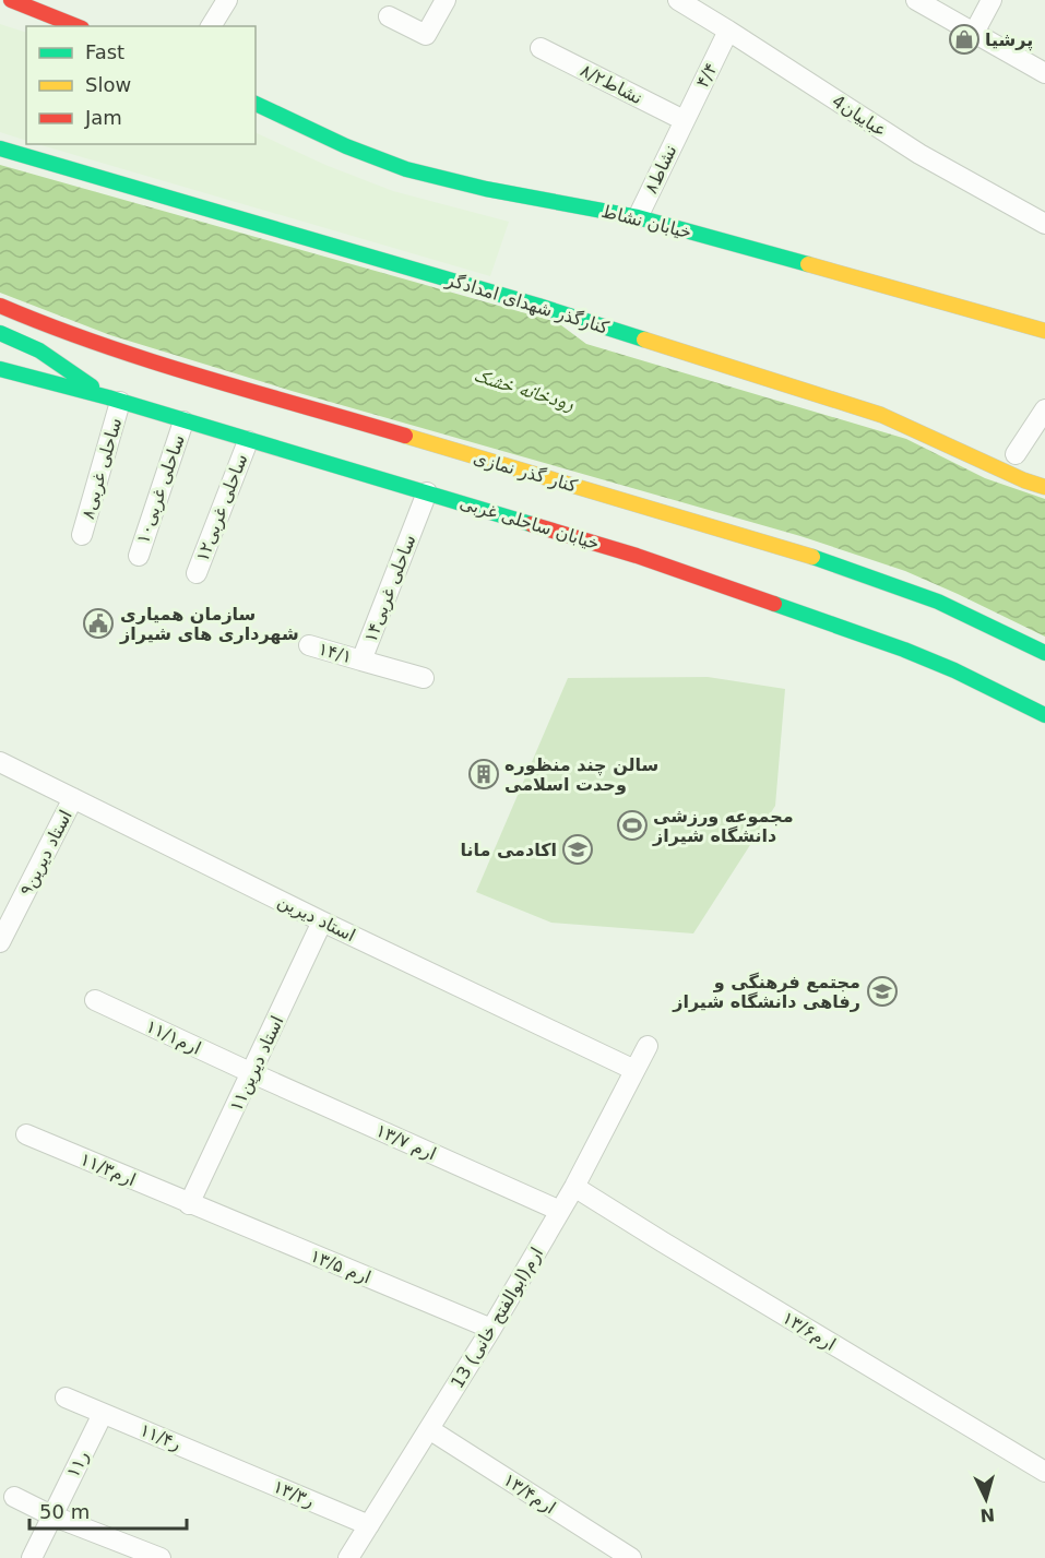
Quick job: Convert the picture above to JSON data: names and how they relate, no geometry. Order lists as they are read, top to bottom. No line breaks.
{"streets":{"main road":["خیابان نشاط","کنارگذر شهدای امدادگر","کنار گذر نمازی","خیابان ساحلی غربی"],"street":["۴/۴","نشاط۸/۲","عباییان4","نشاط۸","ساحلی غربی۸","ساحلی غربی۱۰","ساحلی غربی۱۲","ساحلی غربی۱۴","۱۴/۱","استاد دیرین۹","استاد دیرین","۱۱/۱ارم","استاد دیرین۱۱","۱۳/۷ ارم","۱۱/۳ارم","۱۳/۵ ارم","13 ارم(ابوالفتح خانی)","۱۳/۶ارم","۱۱/۴ر","۱۱ر","۱۳/۳ر","۱۳/۴ارم"]},"crossings":[["۴/۴","نشاط۸/۲"],["۴/۴","عباییان4"],["۴/۴","نشاط۸"],["نشاط۸/۲","نشاط۸"],["نشاط۸","خیابان نشاط"],["ساحلی غربی۸","خیابان ساحلی غربی"],["ساحلی غربی۱۰","خیابان ساحلی غربی"],["ساحلی غربی۱۲","خیابان ساحلی غربی"],["خیابان ساحلی غربی","ساحلی غربی۱۴"],["ساحلی غربی۱۴","۱۴/۱"],["استاد دیرین۹","استاد دیرین"],["استاد دیرین","استاد دیرین۱۱"],["استاد دیرین","13 ارم(ابوالفتح خانی)"],["۱۱/۱ارم","استاد دیرین۱۱"],["۱۱/۱ارم","۱۳/۷ ارم"],["استاد دیرین۱۱","۱۳/۷ ارم"],["استاد دیرین۱۱","۱۱/۳ارم"],["استاد دیرین۱۱","۱۳/۵ ارم"],["۱۳/۷ ارم","13 ارم(ابوالفتح خانی)"],["۱۱/۳ارم","۱۳/۵ ارم"],["۱۳/۵ ارم","13 ارم(ابوالفتح خانی)"],["13 ارم(ابوالفتح خانی)","۱۳/۶ارم"],["13 ارم(ابوالفتح خانی)","۱۳/۳ر"],["13 ارم(ابوالفتح خانی)","۱۳/۴ارم"],["۱۱/۴ر","۱۱ر"],["۱۱/۴ر","۱۳/۳ر"]],"water":["رودخانه خشک"],"places":{"shop":["پرشیا"],"public building":["سازمان همیاری شهرداری های شیراز"],"building":["سالن چند منظوره وحدت اسلامی"],"sports":["مجموعه ورزشی دانشگاه شیراز"],"school or university":["اکادمی مانا","مجتمع فرهنگی و رفاهی دانشگاه شیراز"]},"legend":["Fast","Slow","Jam"],"scale_bar":"50 m","north":"bottom"}
